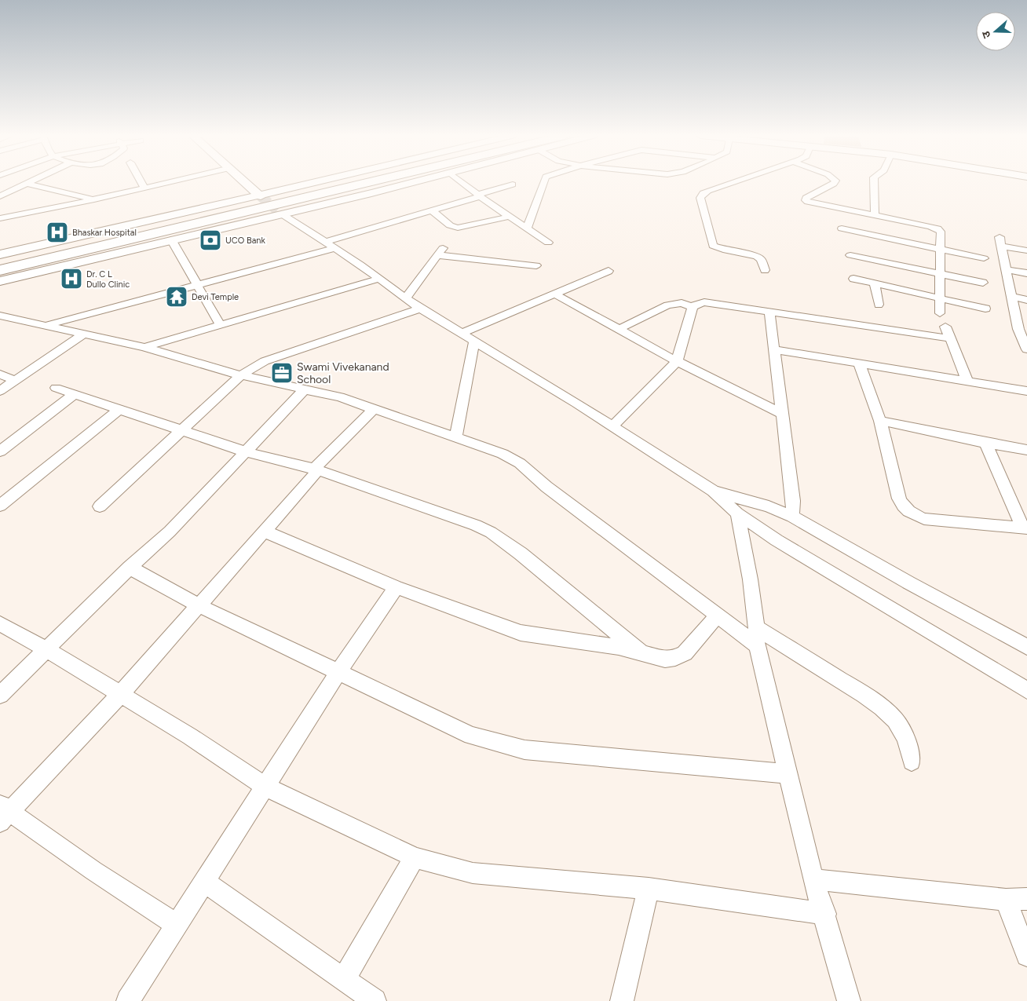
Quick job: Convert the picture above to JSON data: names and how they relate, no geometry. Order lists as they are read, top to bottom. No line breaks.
{"places":{"hospital":["Bhaskar Hospital","Dr. C L Dullo Clinic"],"bank":["UCO Bank"],"temple":["Devi Temple"],"office":["Swami Vivekanand School"]},"north":"left"}
